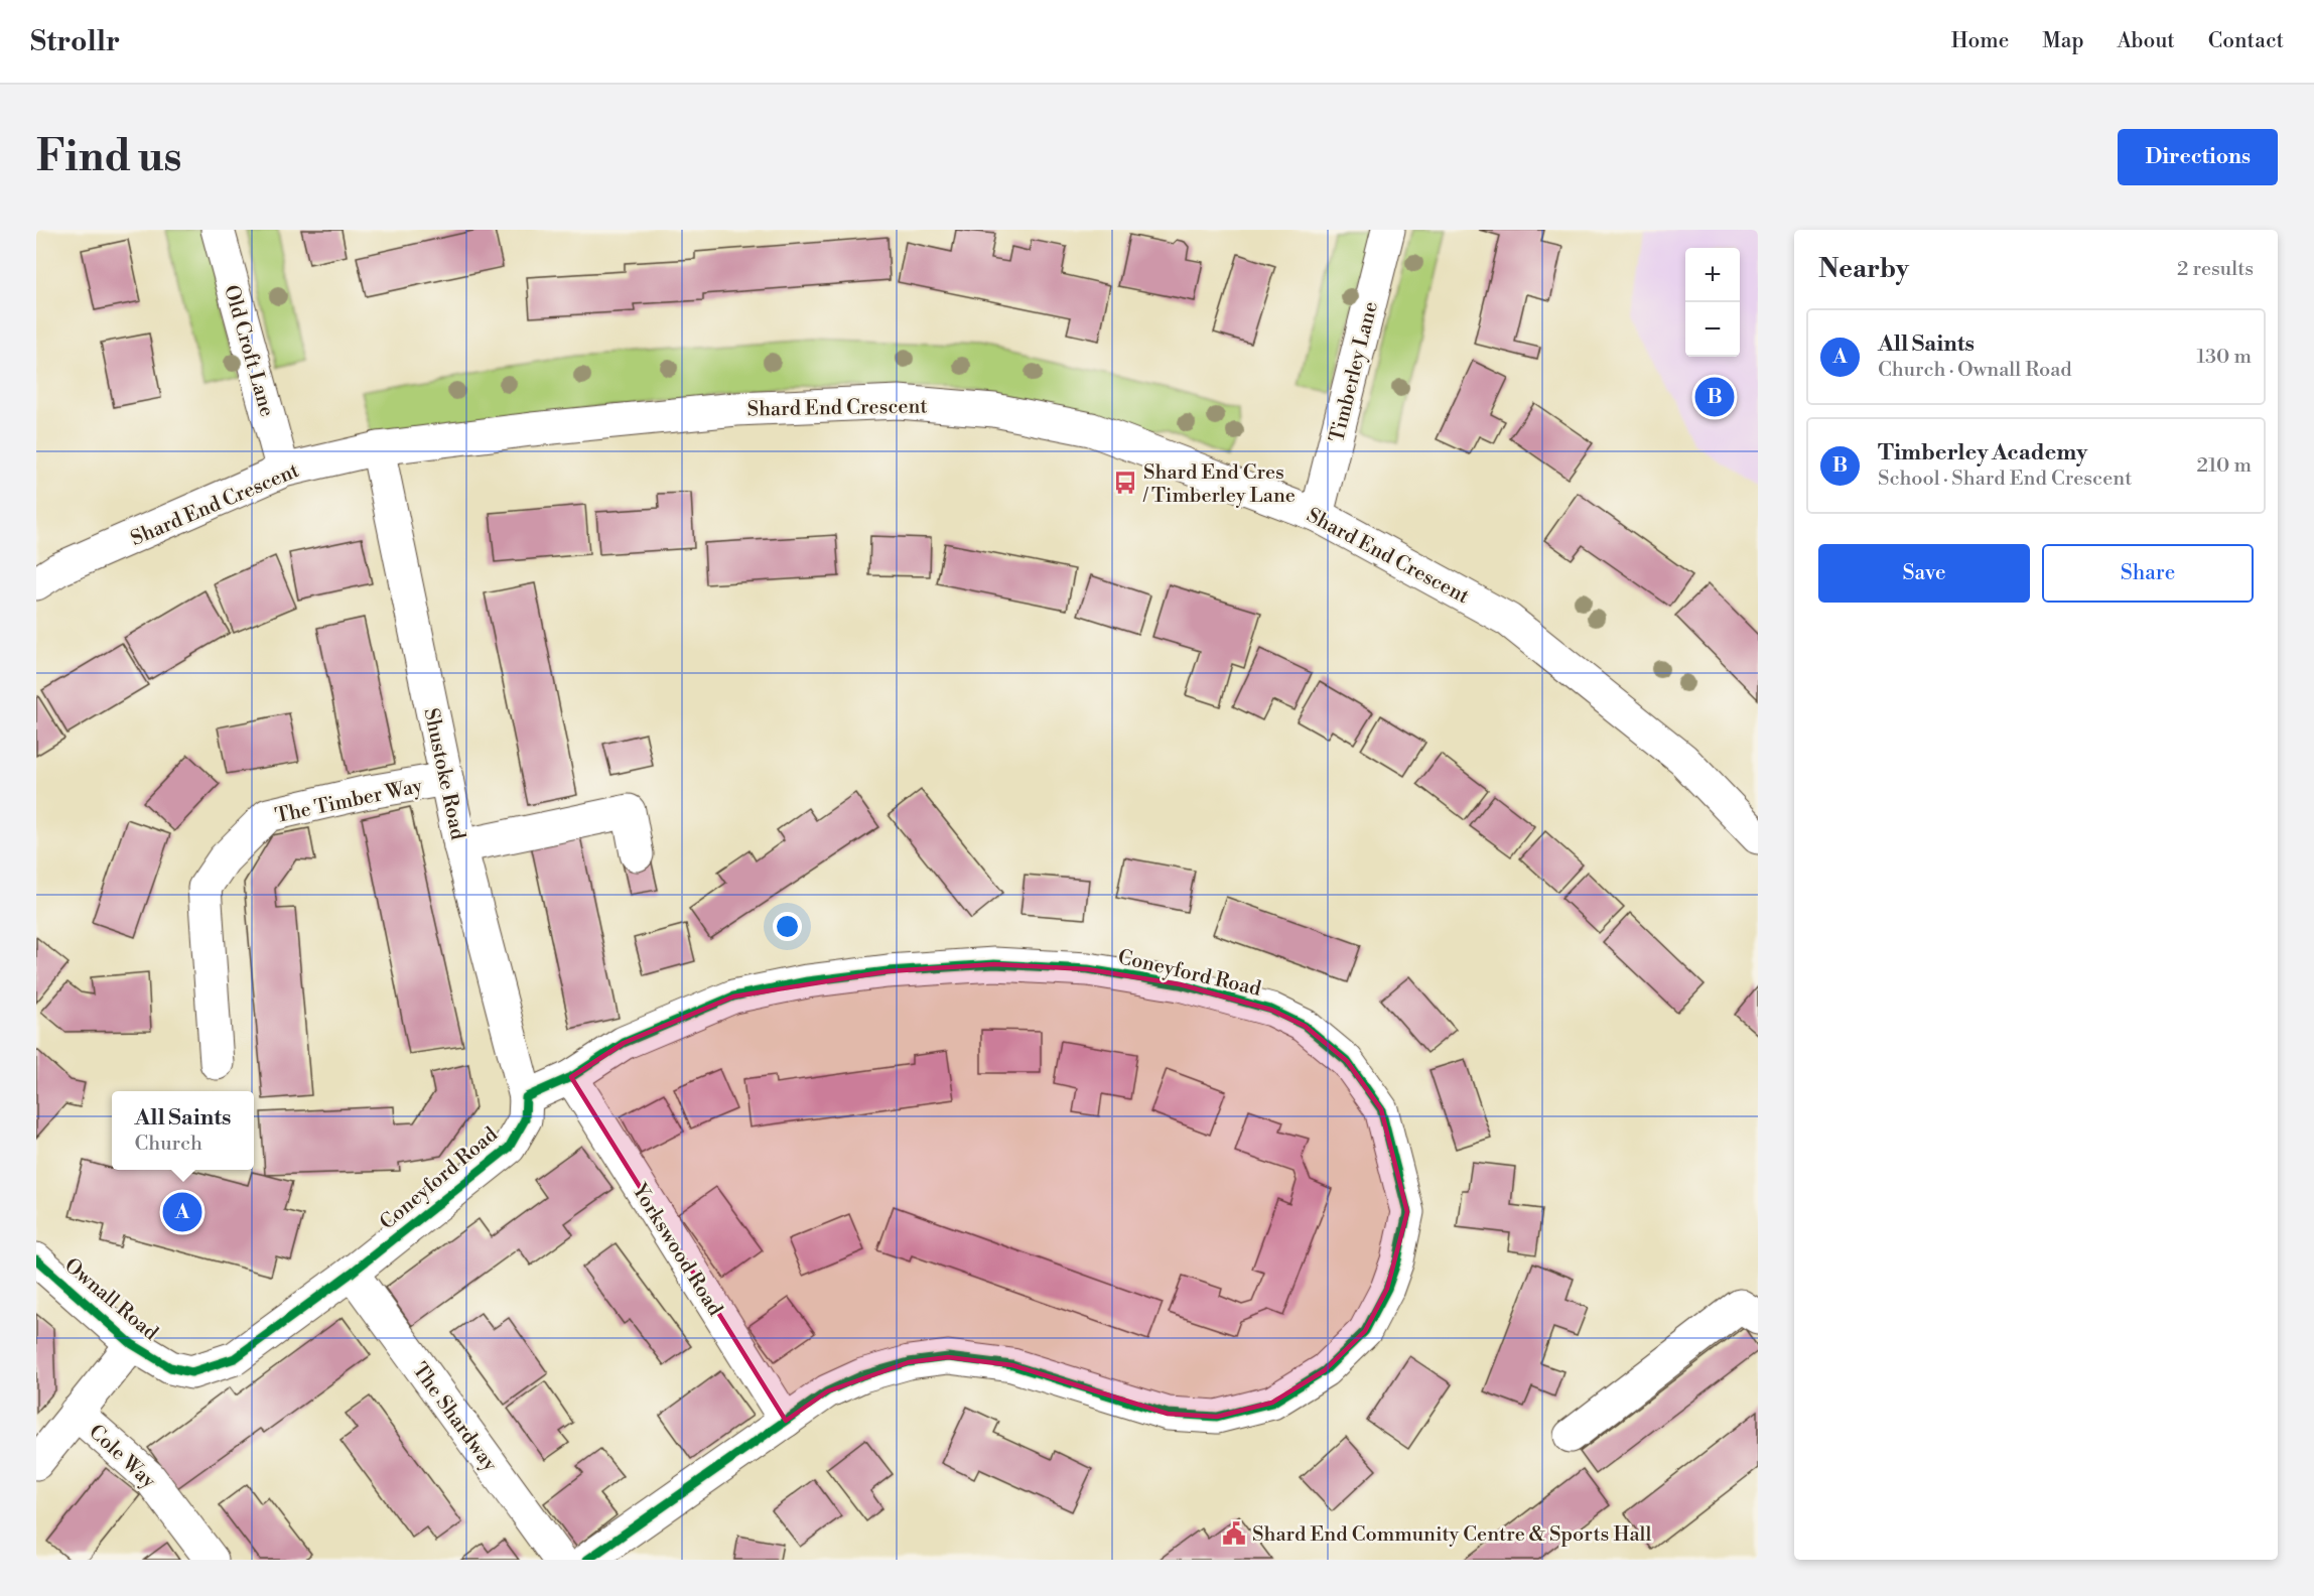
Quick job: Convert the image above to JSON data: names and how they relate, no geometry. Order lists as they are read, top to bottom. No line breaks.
{"streets":{"street":["Old Croft Lane","Timberley Lane","Shard End Crescent","Shustoke Road","The Timber Way","Coneyford Road","Yorkswood Road","Ownall Road","The Shardway","Cole Way"]},"crossings":[["Old Croft Lane","Shard End Crescent"],["Timberley Lane","Shard End Crescent"],["Shard End Crescent","Shustoke Road"],["Shustoke Road","The Timber Way"],["Shustoke Road","Coneyford Road"],["Coneyford Road","Yorkswood Road"],["Coneyford Road","Ownall Road"],["Coneyford Road","The Shardway"]],"places":{"bus stop":["Shard End Cres / Timberley Lane"],"public building":["Shard End Community Centre & Sports Hall"]},"page":{"header":"Strollr","nav":["Home","Map","About","Contact"],"buttons":["Directions",["Save","Share"]],"title":"Find us","heading":["Nearby","2 results"],"map_buttons":["+","−"],"list":[{"mark":"A","name":"All Saints","note":"Church · Ownall Road","value":"130 m"},{"mark":"B","name":"Timberley Academy","note":"School · Shard End Crescent","value":"210 m"}],"pins":["B","A"],"popup":["All Saints","Church"]}}
